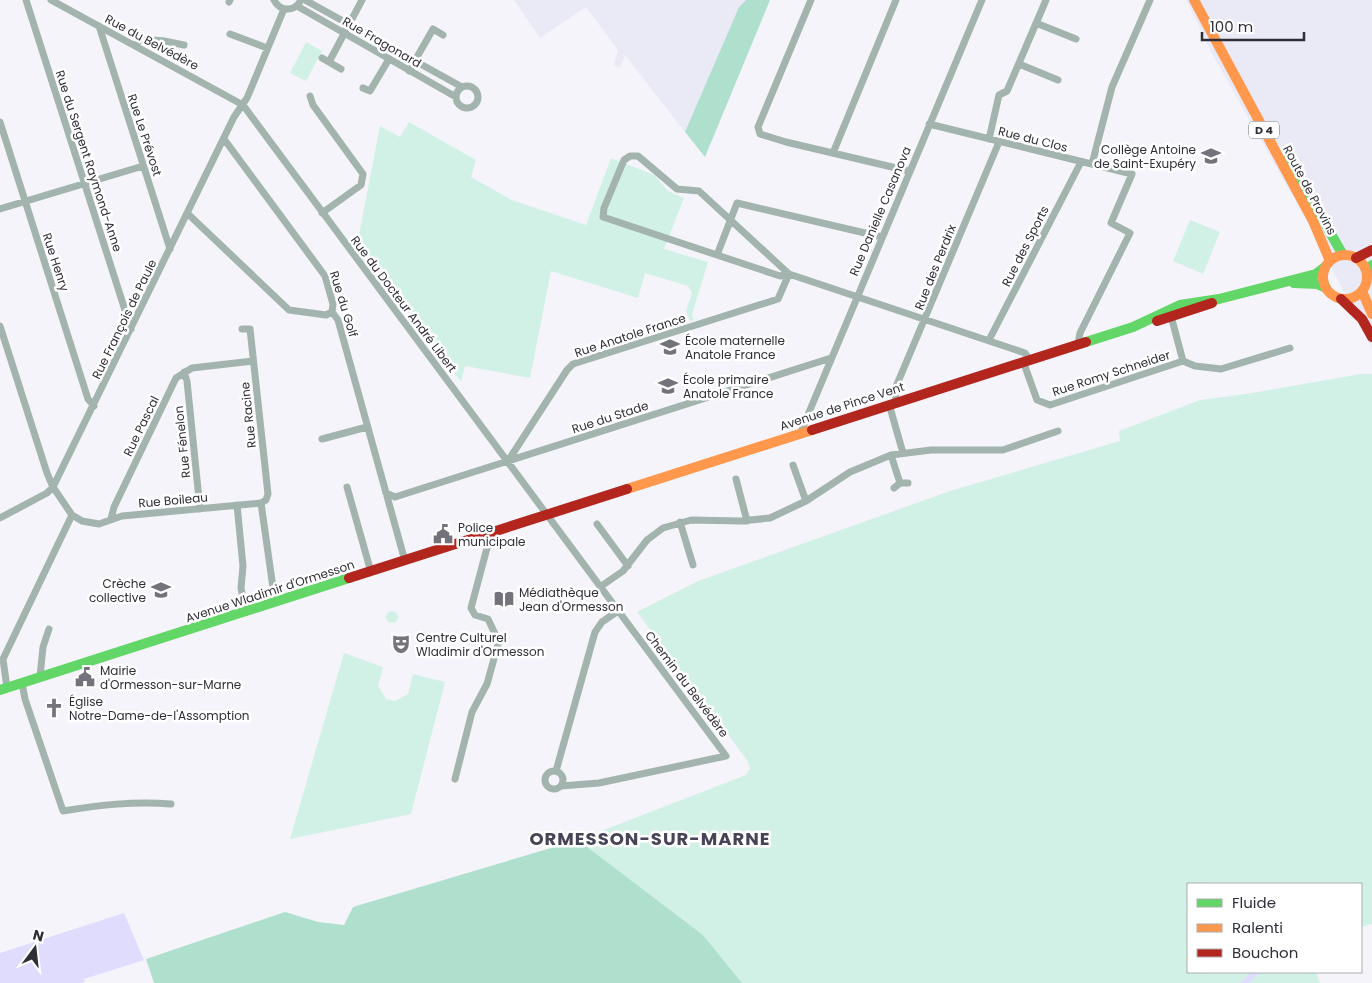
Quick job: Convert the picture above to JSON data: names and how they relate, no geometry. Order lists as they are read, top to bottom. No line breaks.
{"streets":{"main road":["D 4","Route de Provins","Avenue de Pince Vent","Avenue Wladimir d'Ormesson"],"street":["Rue du Belvédère","Rue Fragonard","Rue Le Prévost","Rue du Clos","Rue du Sergent Raymond-Anne","Rue Danielle Casanova","Rue des Sports","Rue Henry","Rue des Perdrix","Rue du Golf","Rue du Docteur André Libert","Rue François de Paule","Rue Anatole France","Rue Romy Schneider","Rue Racine","Rue du Stade","Rue Pascal","Rue Fénelon","Rue Boileau","Chemin du Belvédère"]},"crossings":[["Rue du Belvédère","Rue Le Prévost"],["Rue du Belvédère","Rue du Docteur André Libert"],["Rue du Belvédère","Rue François de Paule"],["Rue Le Prévost","Rue François de Paule"],["Rue du Clos","Rue Danielle Casanova"],["Rue du Clos","Rue des Sports"],["Rue du Clos","Rue des Perdrix"],["Rue du Clos","Avenue de Pince Vent"],["Rue du Sergent Raymond-Anne","Rue François de Paule"],["Route de Provins","Avenue de Pince Vent"],["Rue Danielle Casanova","Avenue de Pince Vent"],["Rue Danielle Casanova","Rue du Stade"],["Rue Henry","Rue François de Paule"],["Rue des Perdrix","Avenue de Pince Vent"],["Rue du Golf","Rue François de Paule"],["Rue du Golf","Avenue Wladimir d'Ormesson"],["Rue du Docteur André Libert","Rue François de Paule"],["Rue du Docteur André Libert","Rue Anatole France"],["Rue du Docteur André Libert","Avenue de Pince Vent"],["Rue du Docteur André Libert","Rue du Stade"],["Rue du Docteur André Libert","Avenue Wladimir d'Ormesson"],["Rue du Docteur André Libert","Chemin du Belvédère"],["Rue Anatole France","Rue du Stade"],["Rue Romy Schneider","Avenue de Pince Vent"],["Avenue de Pince Vent","Avenue Wladimir d'Ormesson"],["Avenue de Pince Vent","Chemin du Belvédère"],["Rue Racine","Avenue Wladimir d'Ormesson"],["Rue Pascal","Rue Fénelon"],["Rue Pascal","Rue Boileau"],["Rue Fénelon","Rue Boileau"],["Avenue Wladimir d'Ormesson","Chemin du Belvédère"]],"districts":["ORMESSON-SUR-MARNE"],"places":{"school or university":["Collège Antoine de Saint-Exupéry","École maternelle Anatole France","École primaire Anatole France","Crèche collective"],"public building":["Police municipale","Mairie d'Ormesson-sur-Marne"],"library":["Médiathèque Jean d'Ormesson"],"theatre":["Centre Culturel Wladimir d'Ormesson"],"church":["Église Notre-Dame-de-l'Assomption"]},"legend":["Fluide","Ralenti","Bouchon"],"scale_bar":"100 m","north":"top"}
